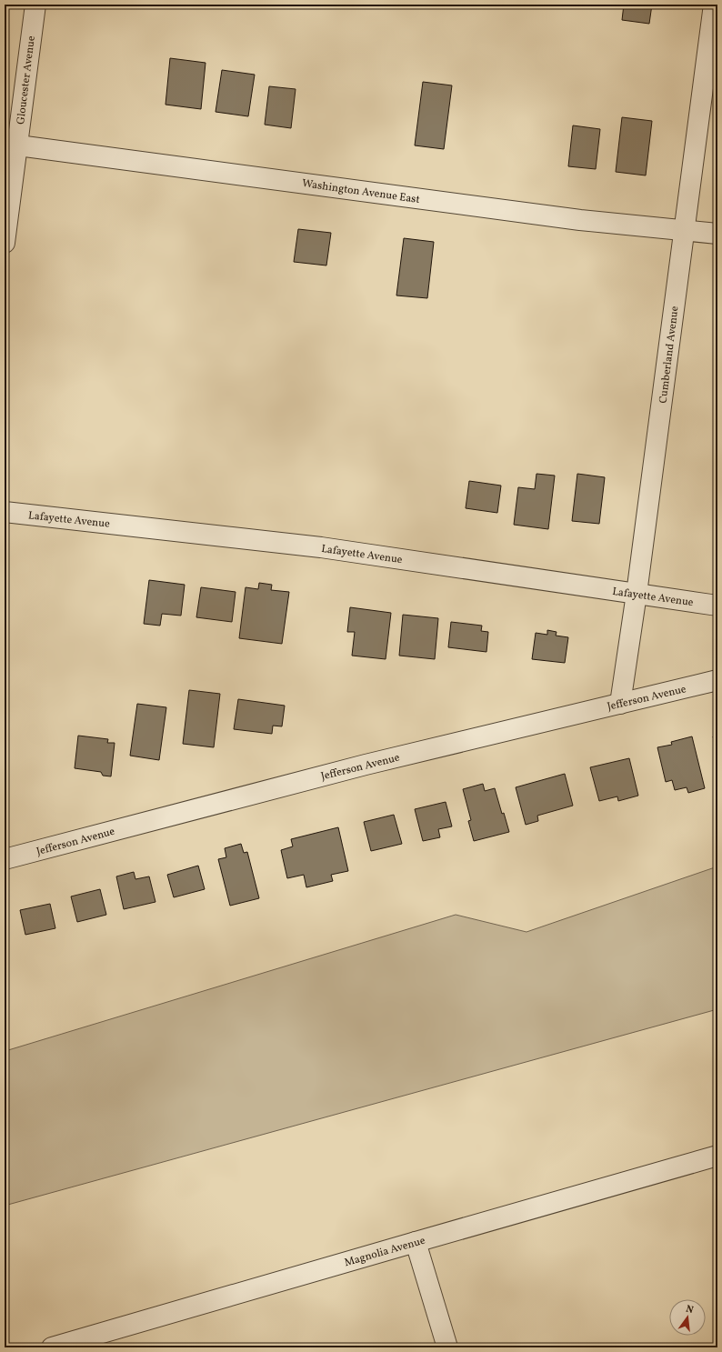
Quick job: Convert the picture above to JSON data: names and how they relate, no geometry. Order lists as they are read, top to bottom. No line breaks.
{"streets":{"street":["Gloucester Avenue","Washington Avenue East","Cumberland Avenue","Lafayette Avenue","Jefferson Avenue","Magnolia Avenue"]},"crossings":[["Gloucester Avenue","Washington Avenue East"],["Washington Avenue East","Cumberland Avenue"],["Cumberland Avenue","Lafayette Avenue"],["Cumberland Avenue","Jefferson Avenue"]],"north":"top"}
